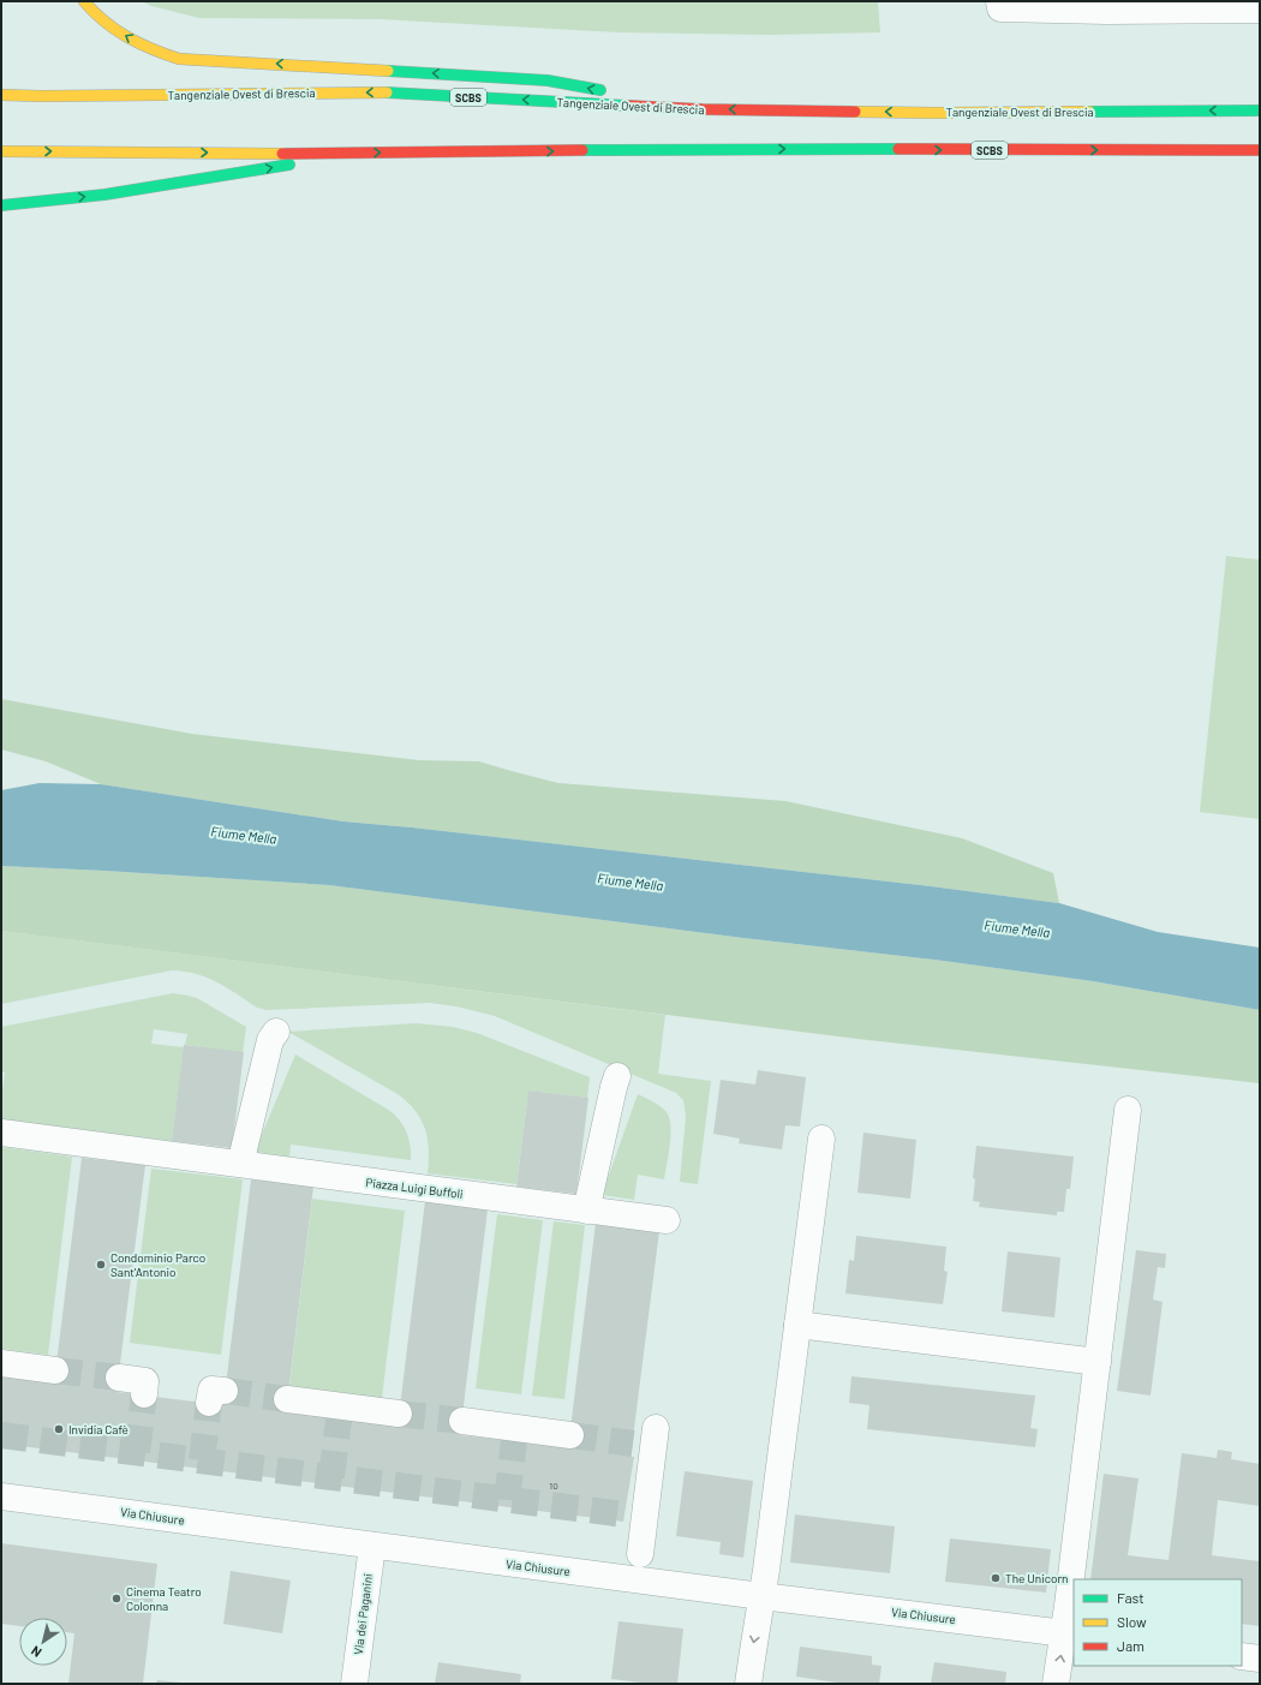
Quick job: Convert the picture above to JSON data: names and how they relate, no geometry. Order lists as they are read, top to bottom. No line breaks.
{"streets":{"highway":["Tangenziale Ovest di Brescia","SCBS"],"street":["Piazza Luigi Buffoli","Via Chiusure","Via dei Paganini"]},"crossings":[["Via Chiusure","Via dei Paganini"]],"water":["Fiume Mella"],"places":["Condominio Parco Sant'Antonio","Invidia Cafè","The Unicorn","Cinema Teatro Colonna"],"house_numbers":["10"],"legend":["Fast","Slow","Jam"],"north":"bottom left"}
